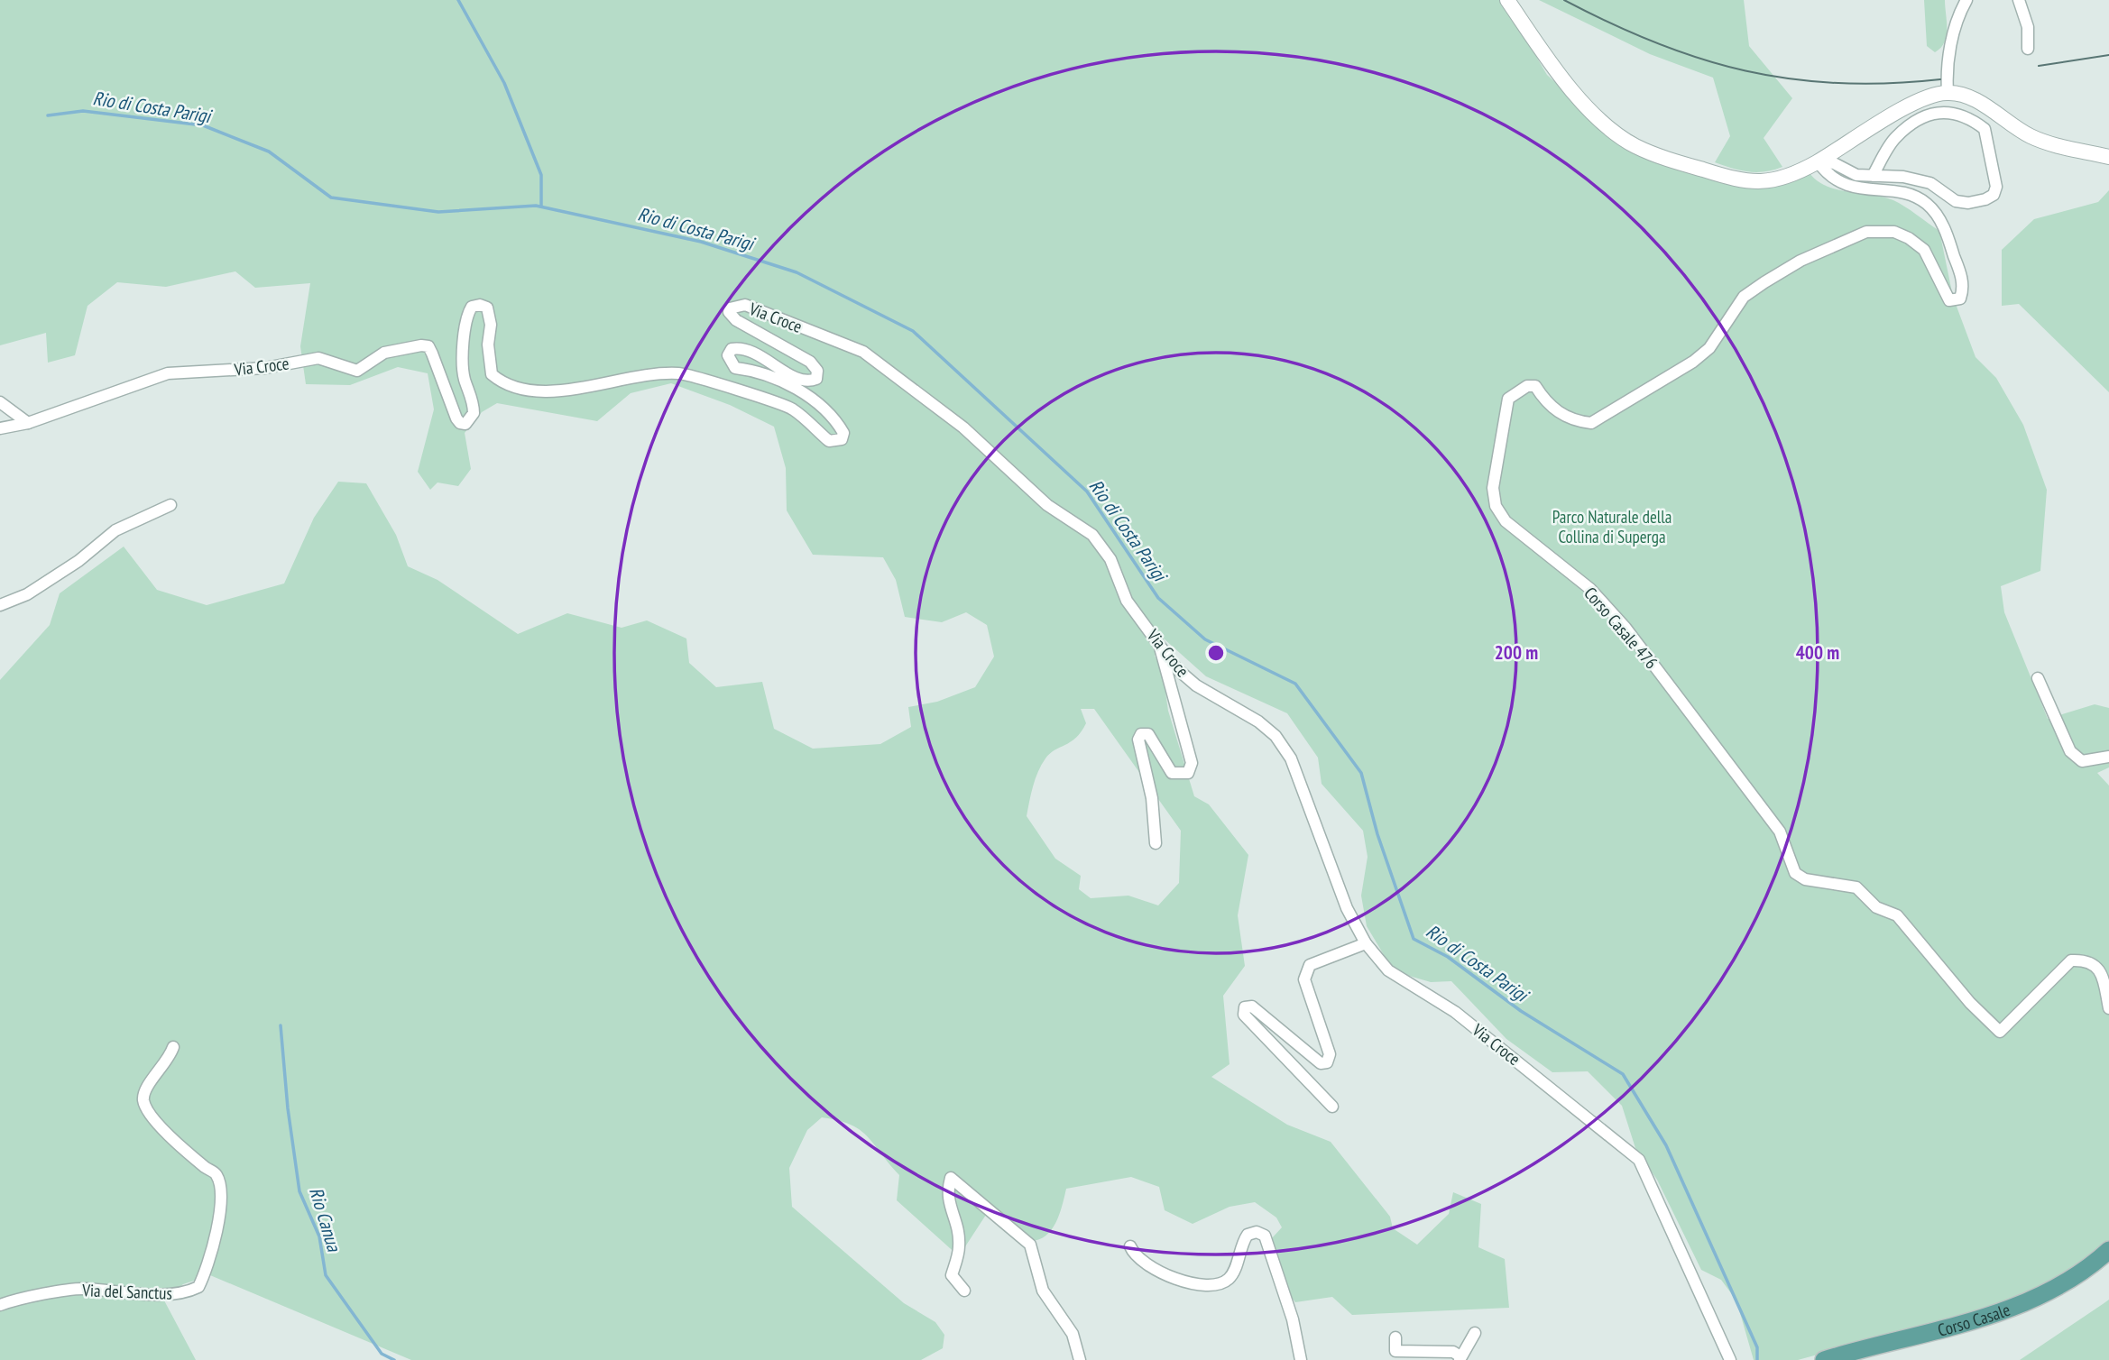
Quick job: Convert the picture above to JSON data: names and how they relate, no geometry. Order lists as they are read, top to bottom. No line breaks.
{"streets":{"main road":["Corso Casale"],"street":["Via Croce","Corso Casale 476","Via del Sanctus"]},"water":["Rio di Costa Parigi","Rio Canua"],"parks":["Parco Naturale della Collina di Superga"],"rings":["200 m","400 m"]}
